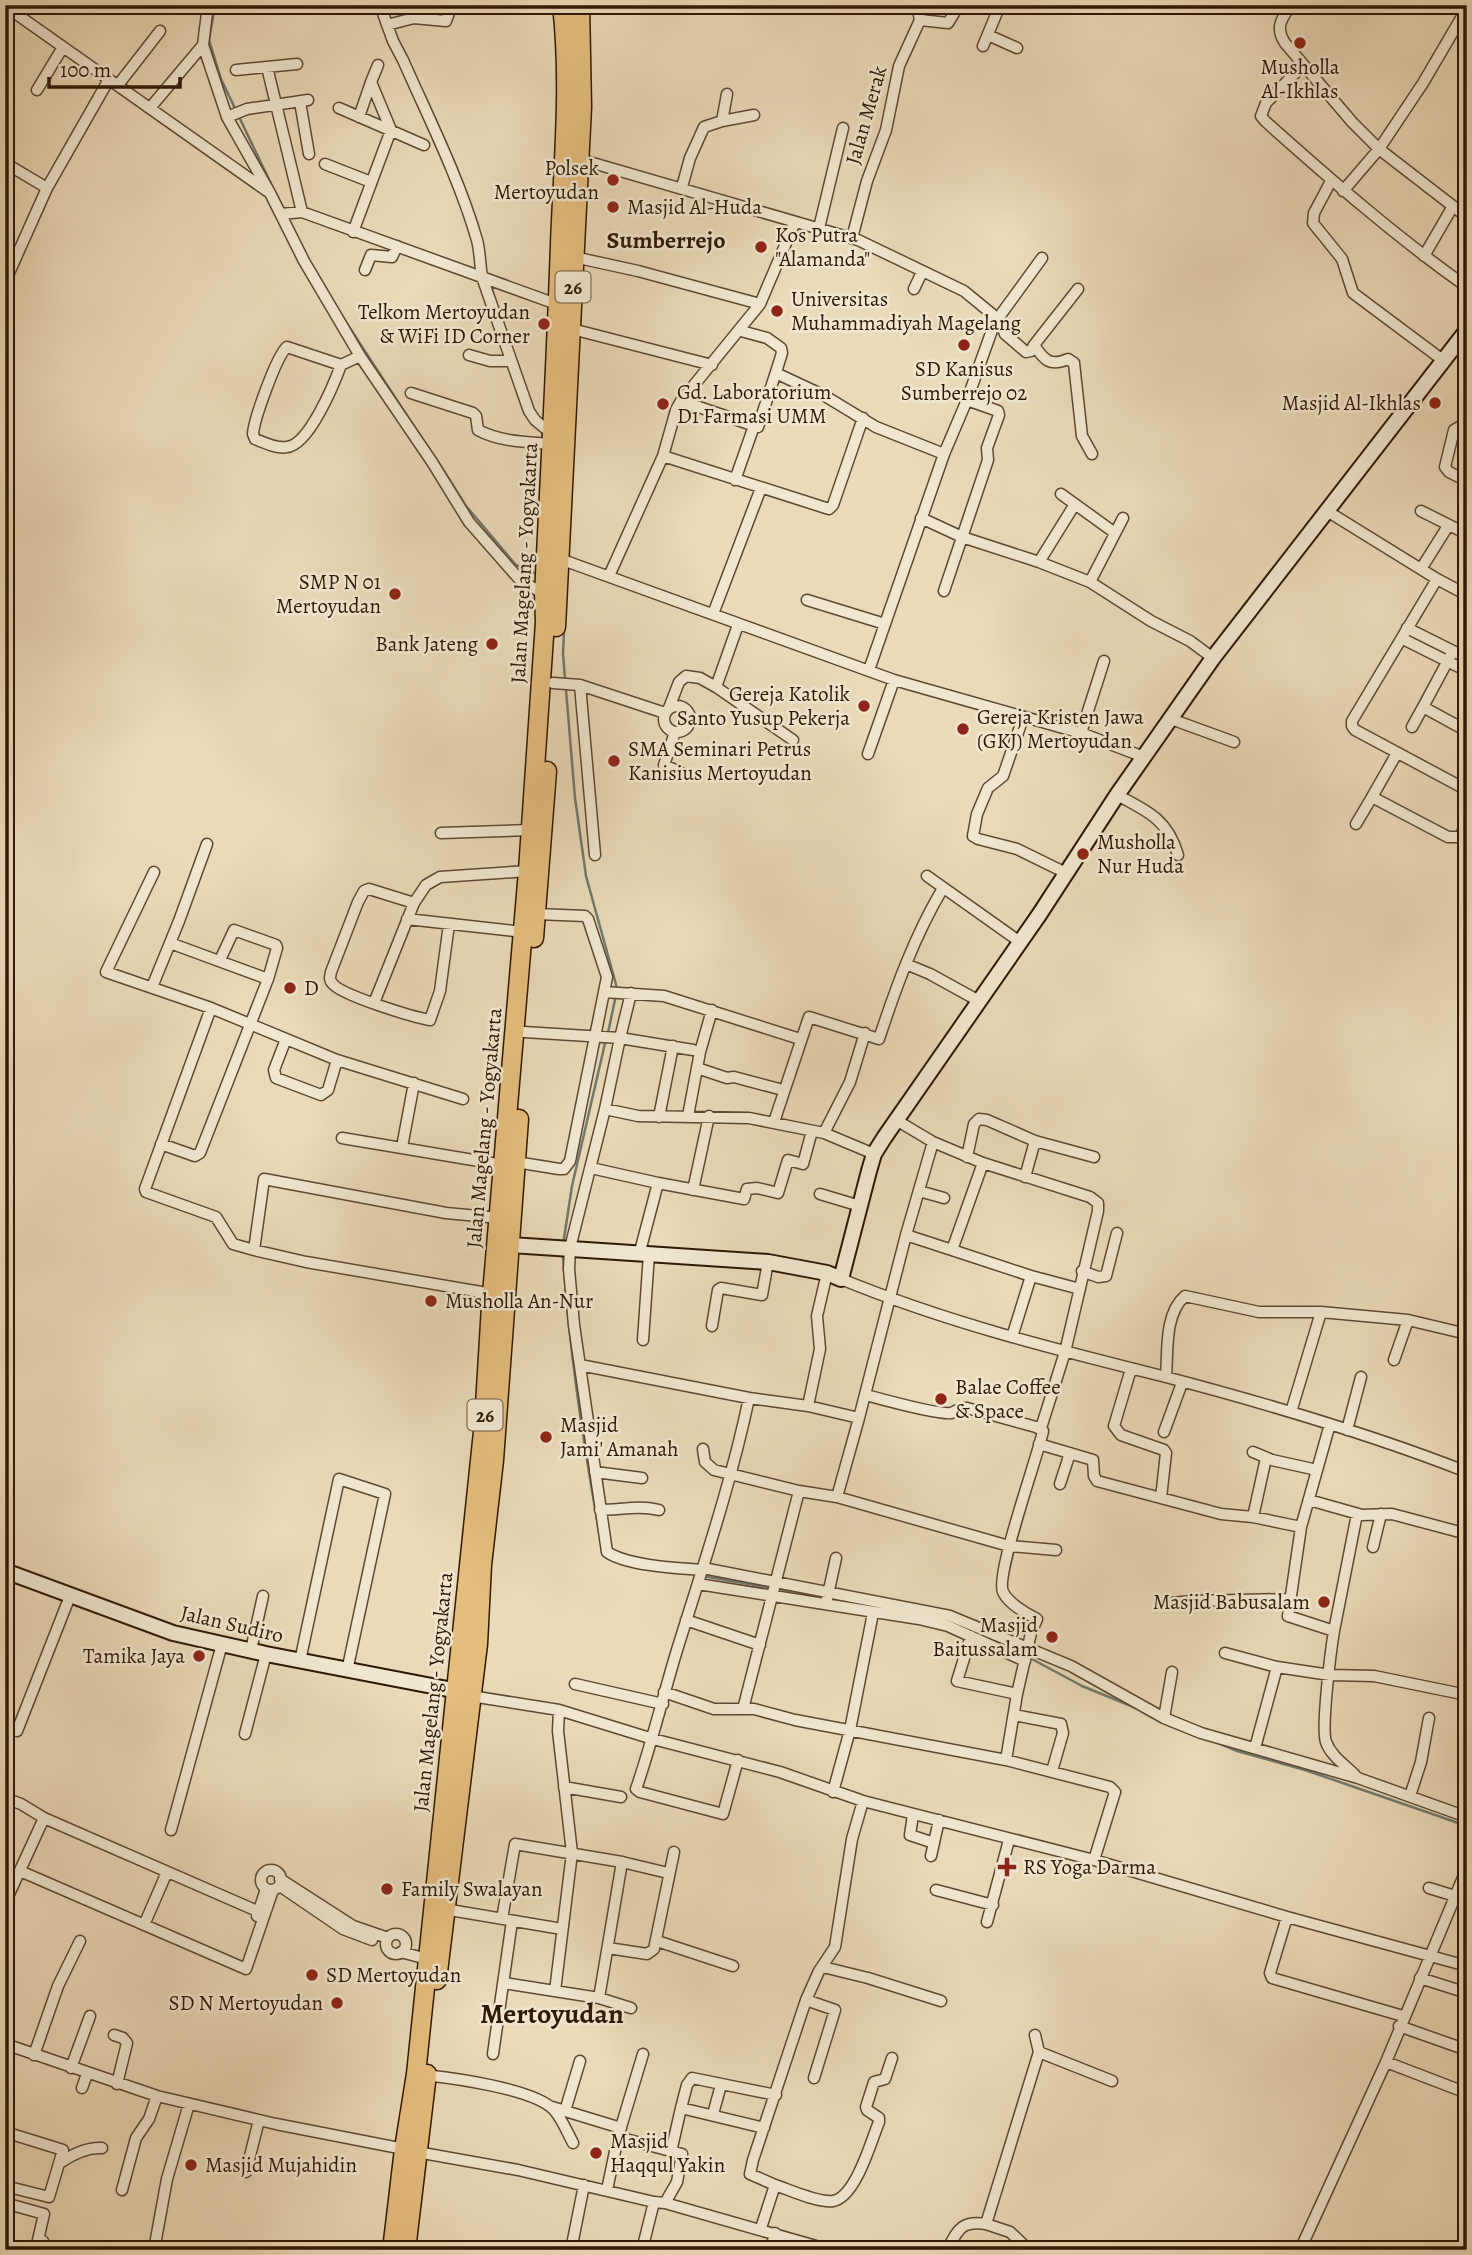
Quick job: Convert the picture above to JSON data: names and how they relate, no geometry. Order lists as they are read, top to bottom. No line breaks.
{"streets":{"highway":["26","Jalan Magelang - Yogyakarta"],"street":["Jalan Merak","Jalan Sudiro"]},"crossings":[["Jalan Magelang - Yogyakarta","Jalan Sudiro"]],"districts":["Sumberrejo","Mertoyudan"],"places":{"other":["Musholla Al-Ikhlas","Polsek Mertoyudan","Masjid Al-Huda","Kos Putra \"Alamanda\"","Universitas Muhammadiyah Magelang","Telkom Mertoyudan & WiFi ID Corner","SD Kanisus Sumberrejo 02","Masjid Al-Ikhlas","Gd. Laboratorium D1 Farmasi UMM","SMP N 01 Mertoyudan","Bank Jateng","Gereja Katolik Santo Yusup Pekerja","Gereja Kristen Jawa (GKJ) Mertoyudan","SMA Seminari Petrus Kanisius Mertoyudan","Musholla Nur Huda","D","Musholla An-Nur","Balae Coffee & Space","Masjid Jami' Amanah","Masjid Babusalam","Masjid Baitussalam","Tamika Jaya","Family Swalayan","SD Mertoyudan","SD N Mertoyudan","Masjid Haqqul Yakin","Masjid Mujahidin"],"health":["RS Yoga Darma"]},"scale_bar":"100 m"}
